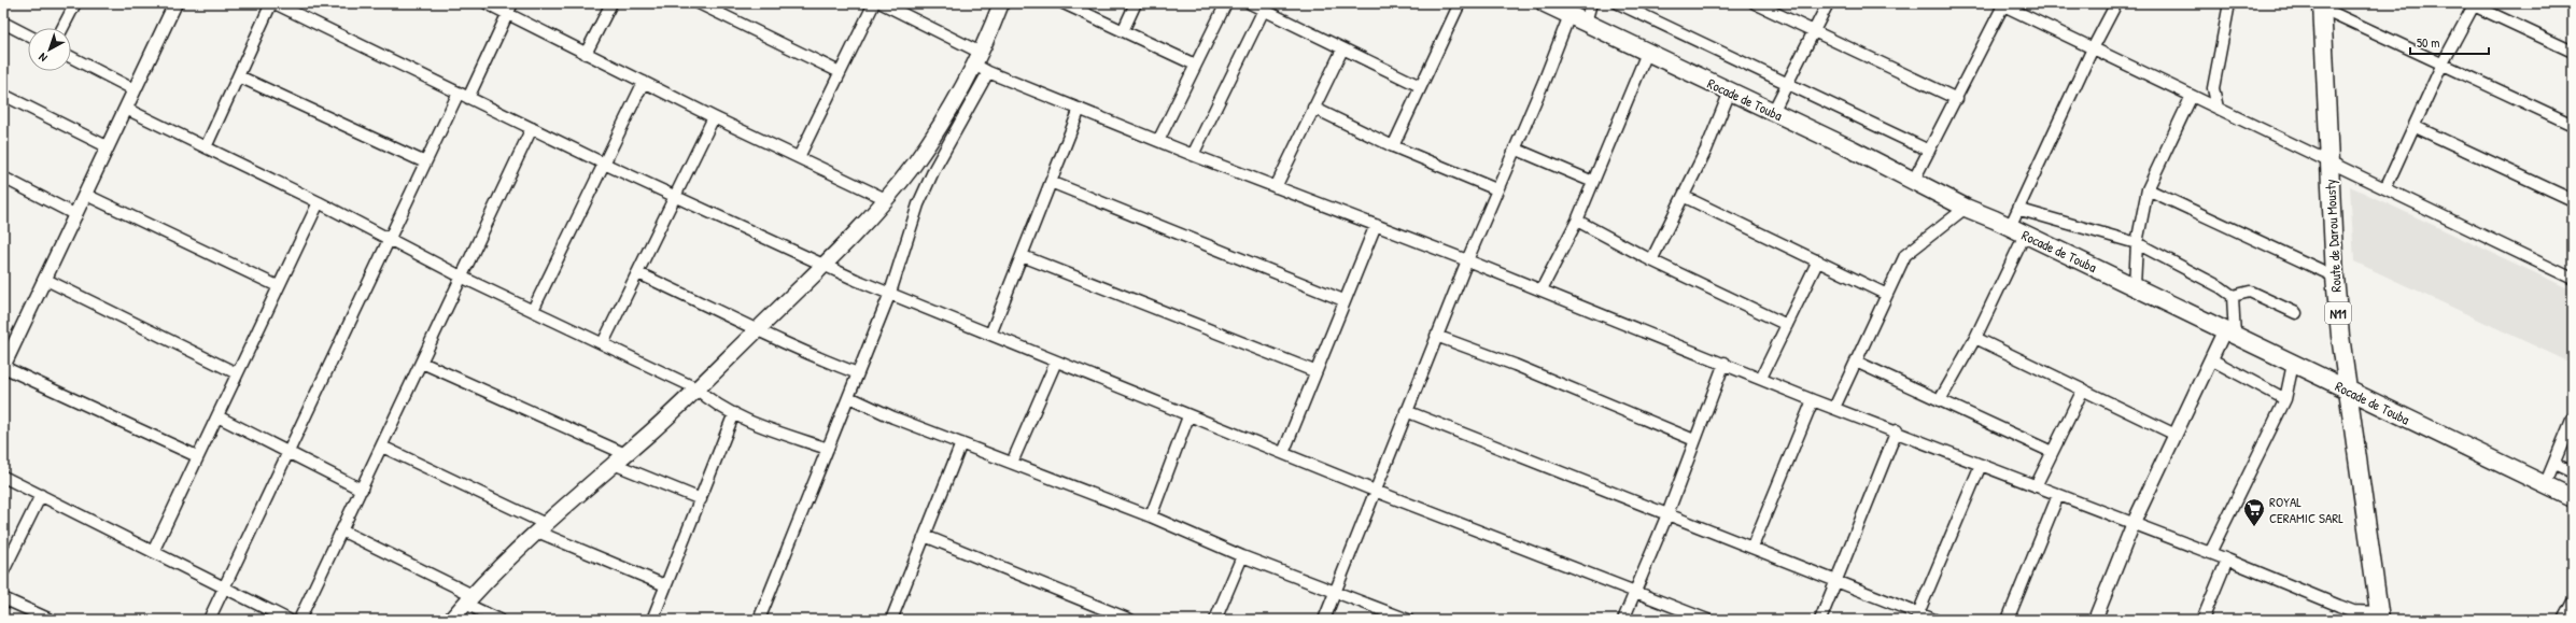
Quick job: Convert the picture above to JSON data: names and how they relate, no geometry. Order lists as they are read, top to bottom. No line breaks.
{"streets":{"main road":["Rocade de Touba","Route de Darou Mousty","N11"]},"crossings":[["Rocade de Touba","Route de Darou Mousty"]],"places":{"supermarket":["ROYAL CERAMIC SARL"]},"scale_bar":"50 m","north":"bottom left"}
